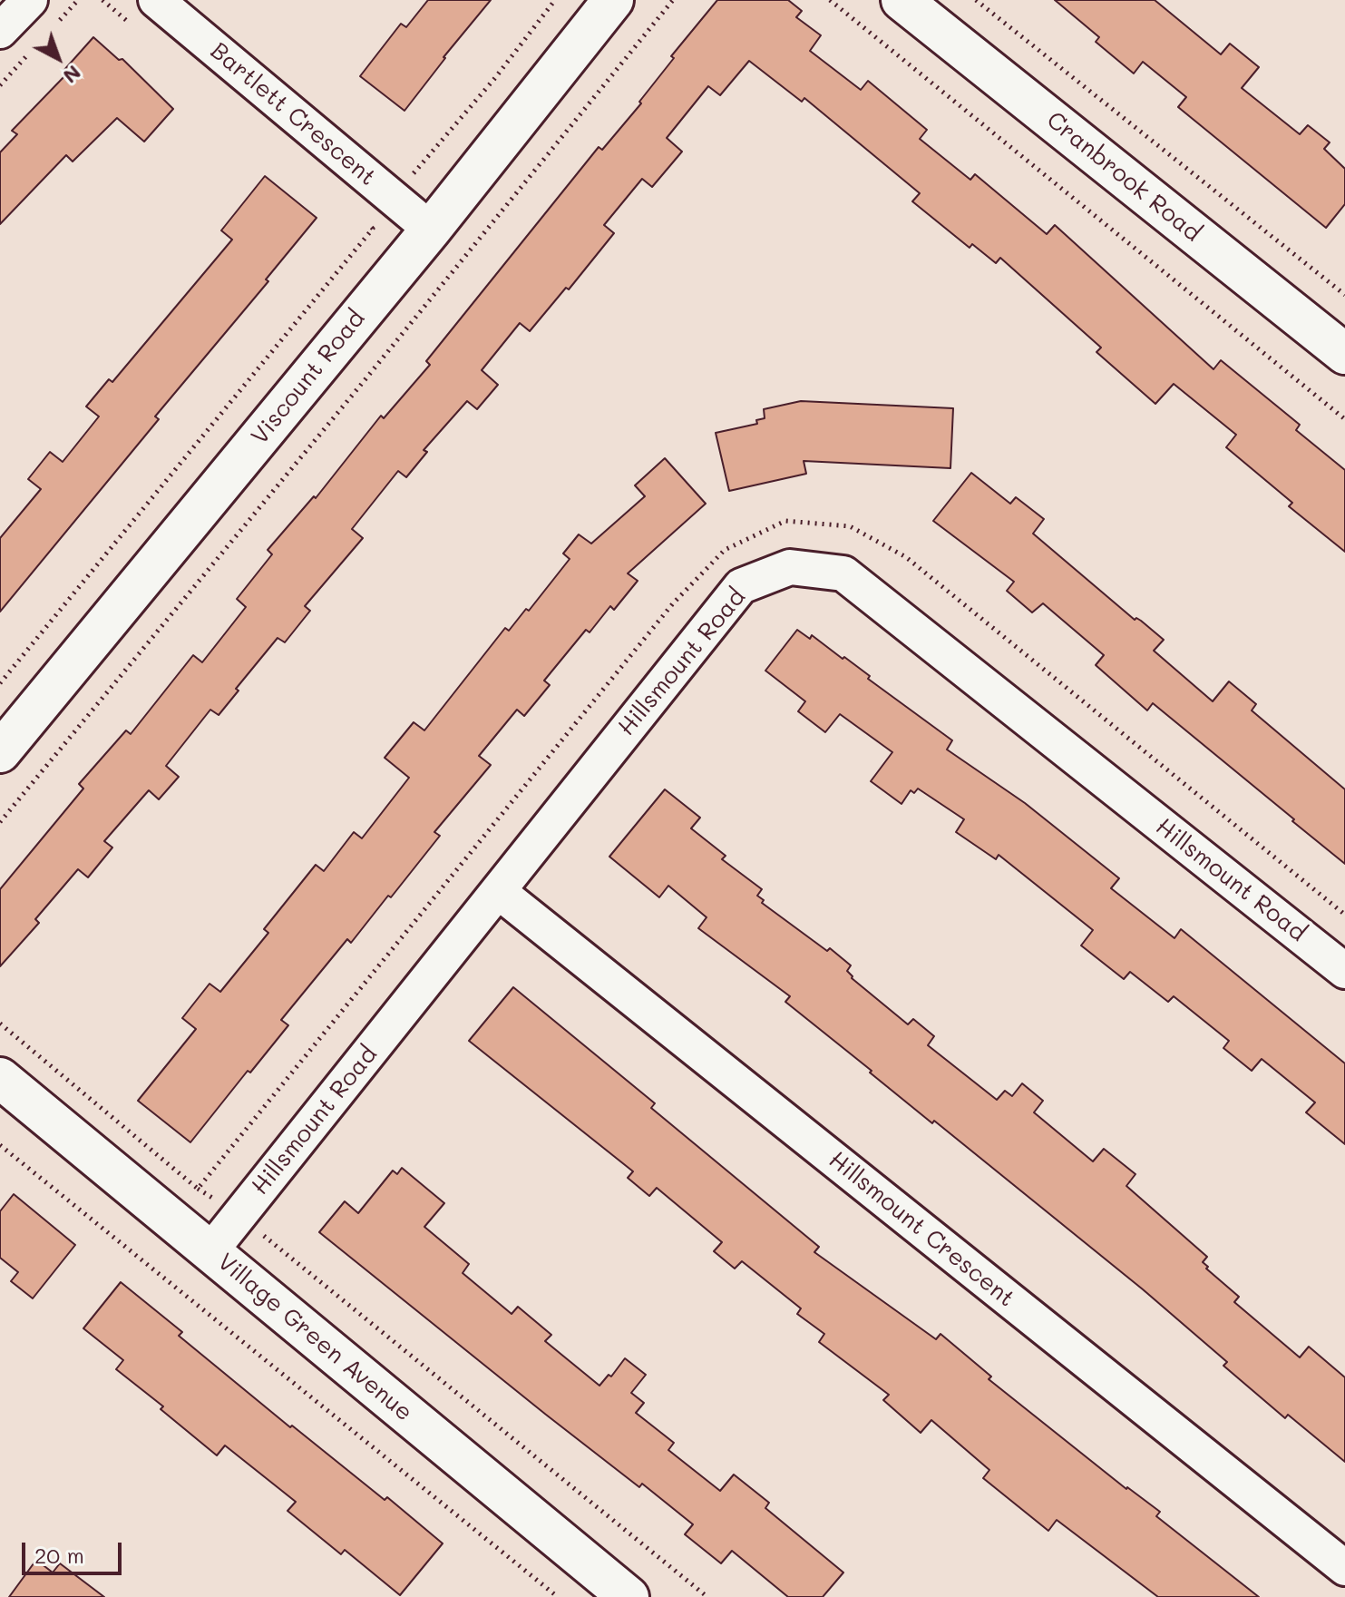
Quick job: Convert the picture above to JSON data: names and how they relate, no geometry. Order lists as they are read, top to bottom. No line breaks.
{"streets":{"street":["Bartlett Crescent","Cranbrook Road","Viscount Road","Hillsmount Road","Hillsmount Crescent","Village Green Avenue"]},"crossings":[["Bartlett Crescent","Viscount Road"],["Hillsmount Road","Hillsmount Crescent"],["Hillsmount Road","Village Green Avenue"]],"scale_bar":"20 m","north":"bottom right"}
